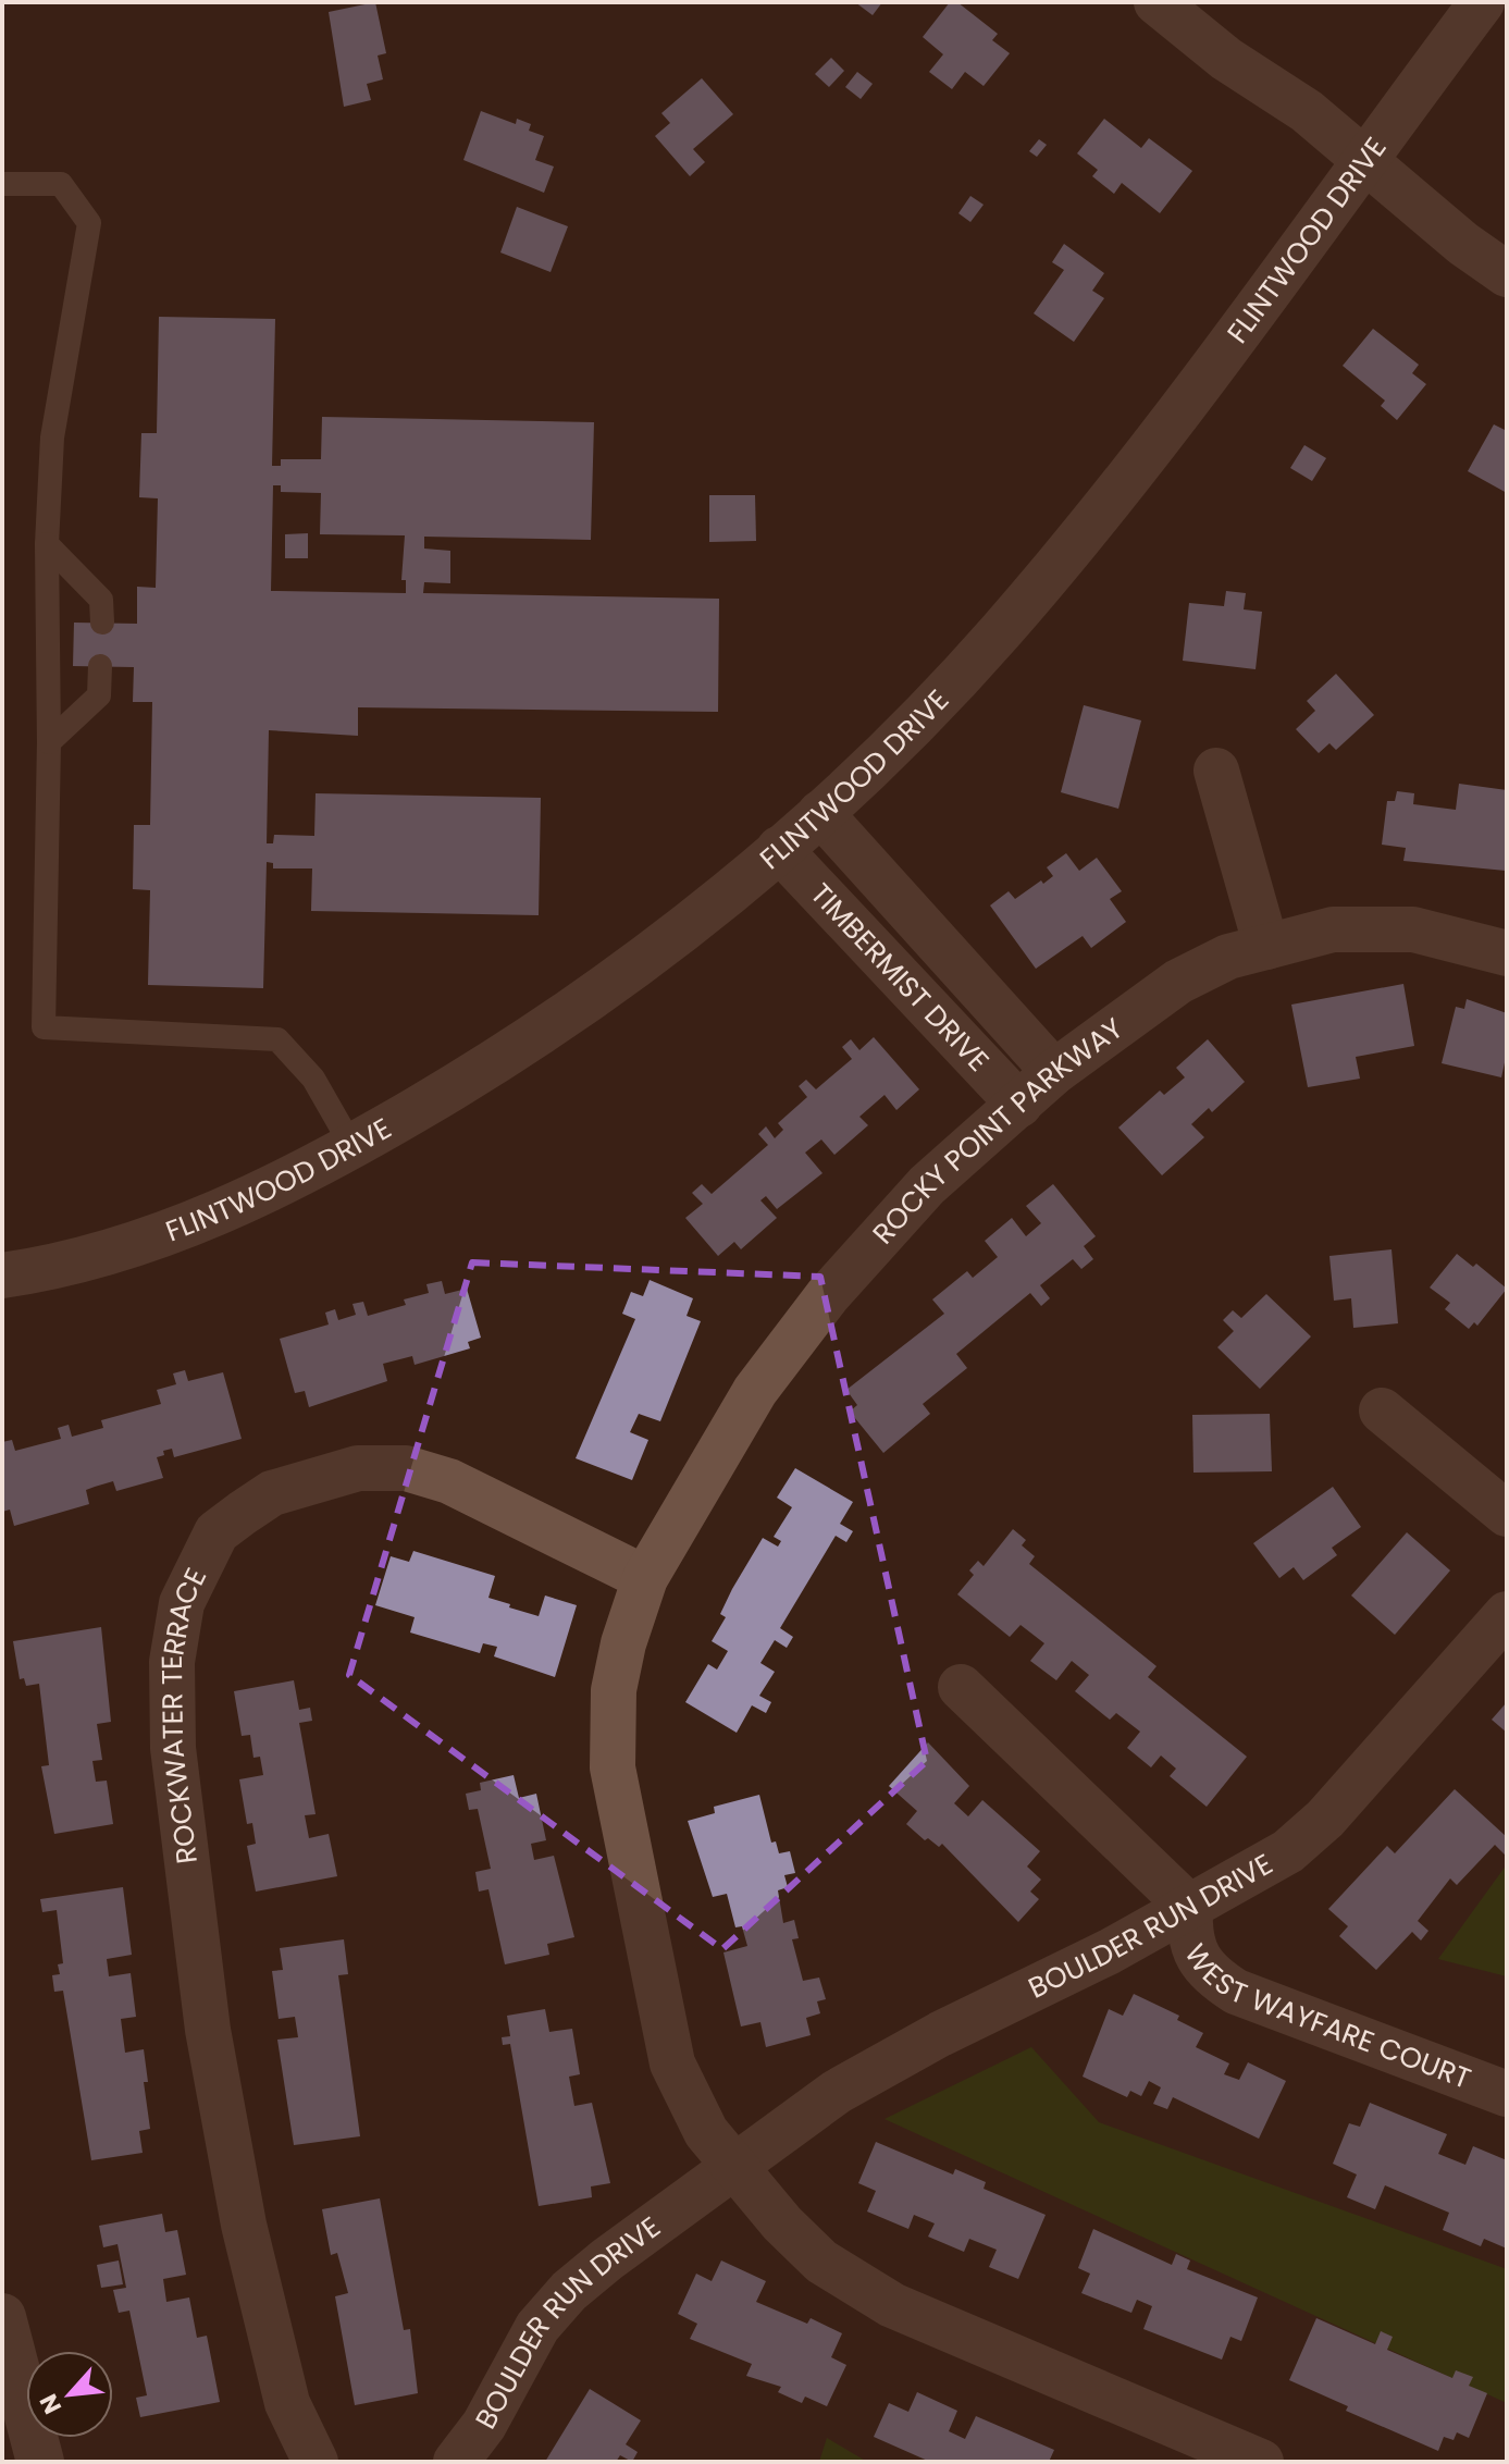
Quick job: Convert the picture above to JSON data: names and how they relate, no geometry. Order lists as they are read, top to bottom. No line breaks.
{"streets":{"street":["FLINTWOOD DRIVE","TIMBERMIST DRIVE","ROCKY POINT PARKWAY","ROCKWATER TERRACE","BOULDER RUN DRIVE","WEST WAYFARE COURT"]},"crossings":[["FLINTWOOD DRIVE","TIMBERMIST DRIVE"],["TIMBERMIST DRIVE","ROCKY POINT PARKWAY"],["ROCKY POINT PARKWAY","ROCKWATER TERRACE"],["BOULDER RUN DRIVE","WEST WAYFARE COURT"]],"north":"bottom left"}
